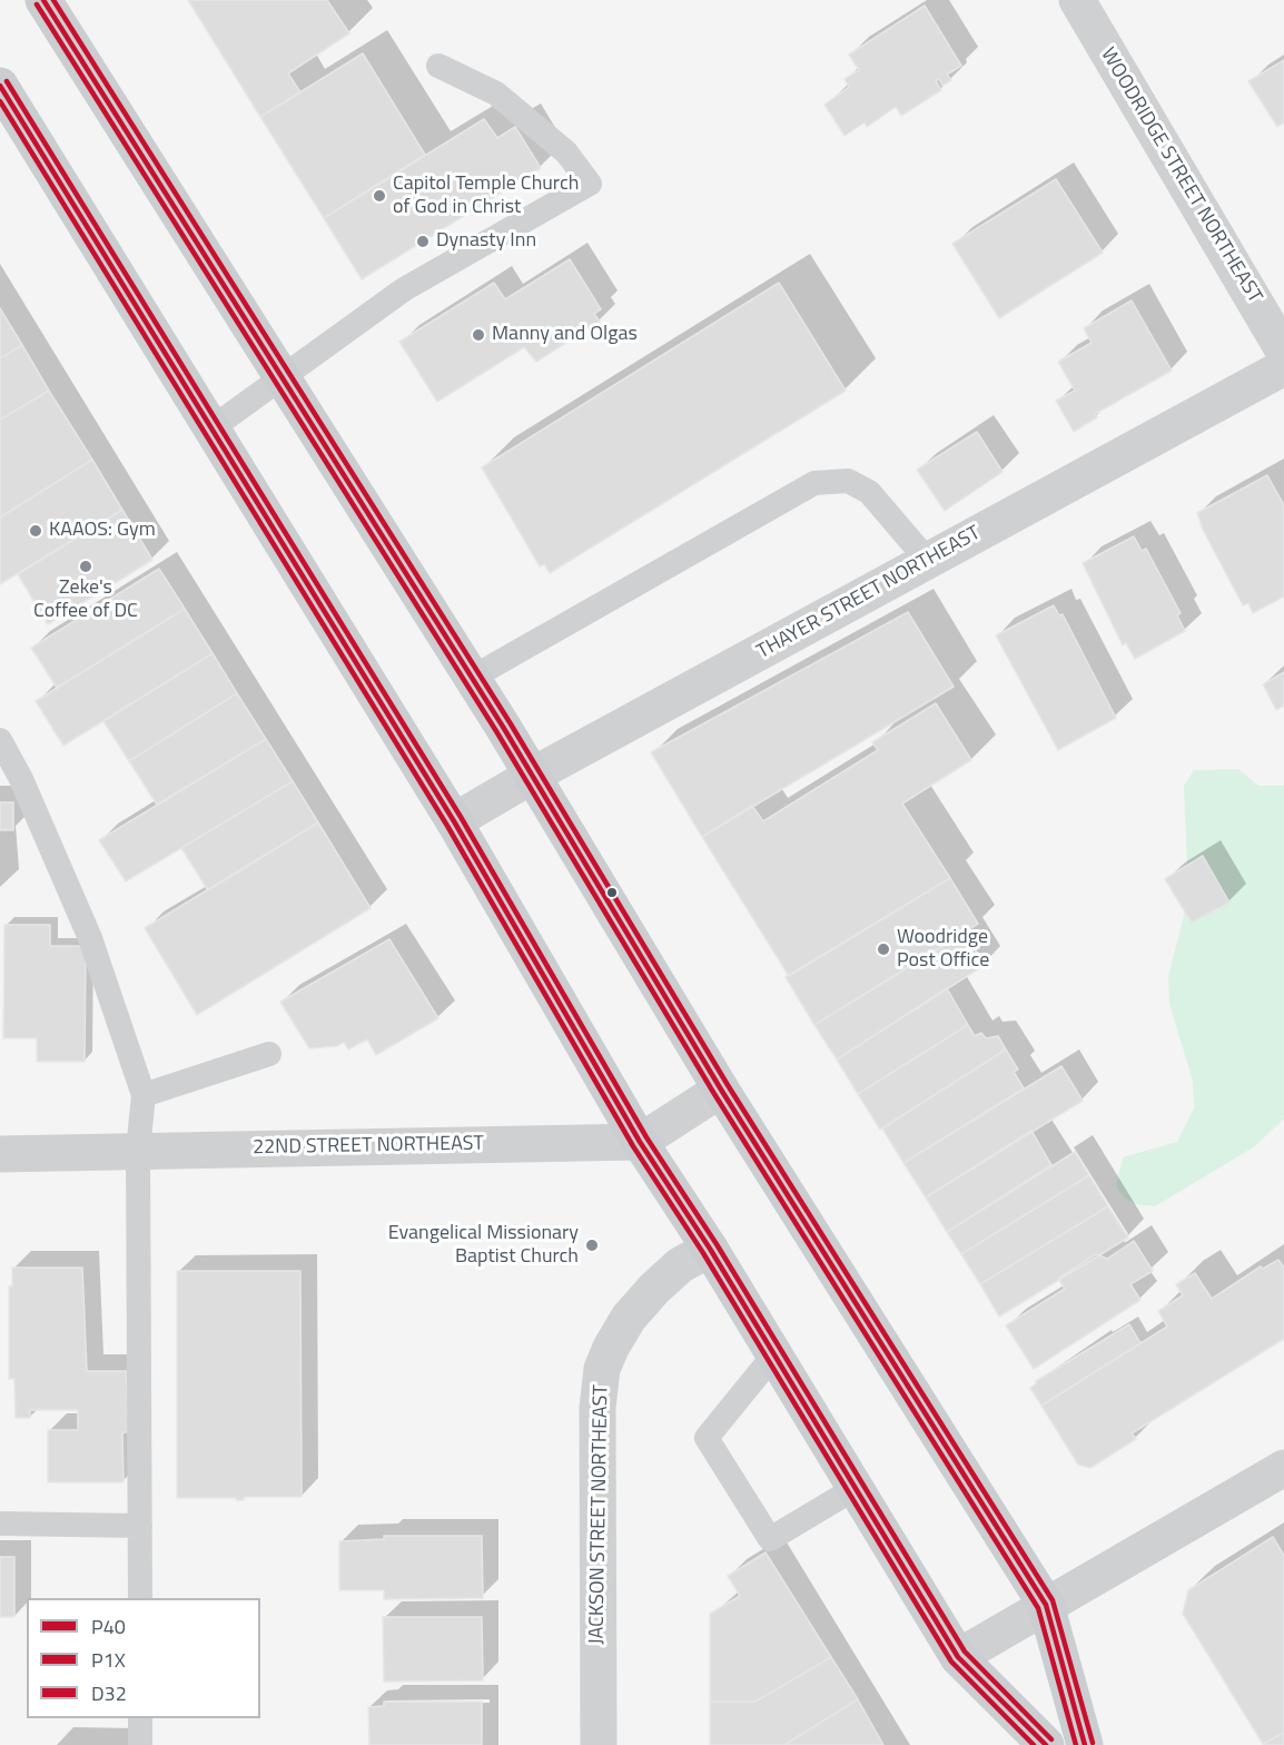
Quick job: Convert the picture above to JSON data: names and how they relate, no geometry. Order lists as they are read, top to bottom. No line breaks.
{"streets":{"street":["WOODRIDGE STREET NORTHEAST","THAYER STREET NORTHEAST","22ND STREET NORTHEAST","JACKSON STREET NORTHEAST"]},"places":["Capitol Temple Church of God in Christ","Dynasty Inn","Manny and Olgas","KAAOS: Gym","Zeke's Coffee of DC","Woodridge Post Office","Evangelical Missionary Baptist Church"],"lines":["transit line P40","transit line D32","transit line P1X"],"legend":["P40","P1X","D32"]}
